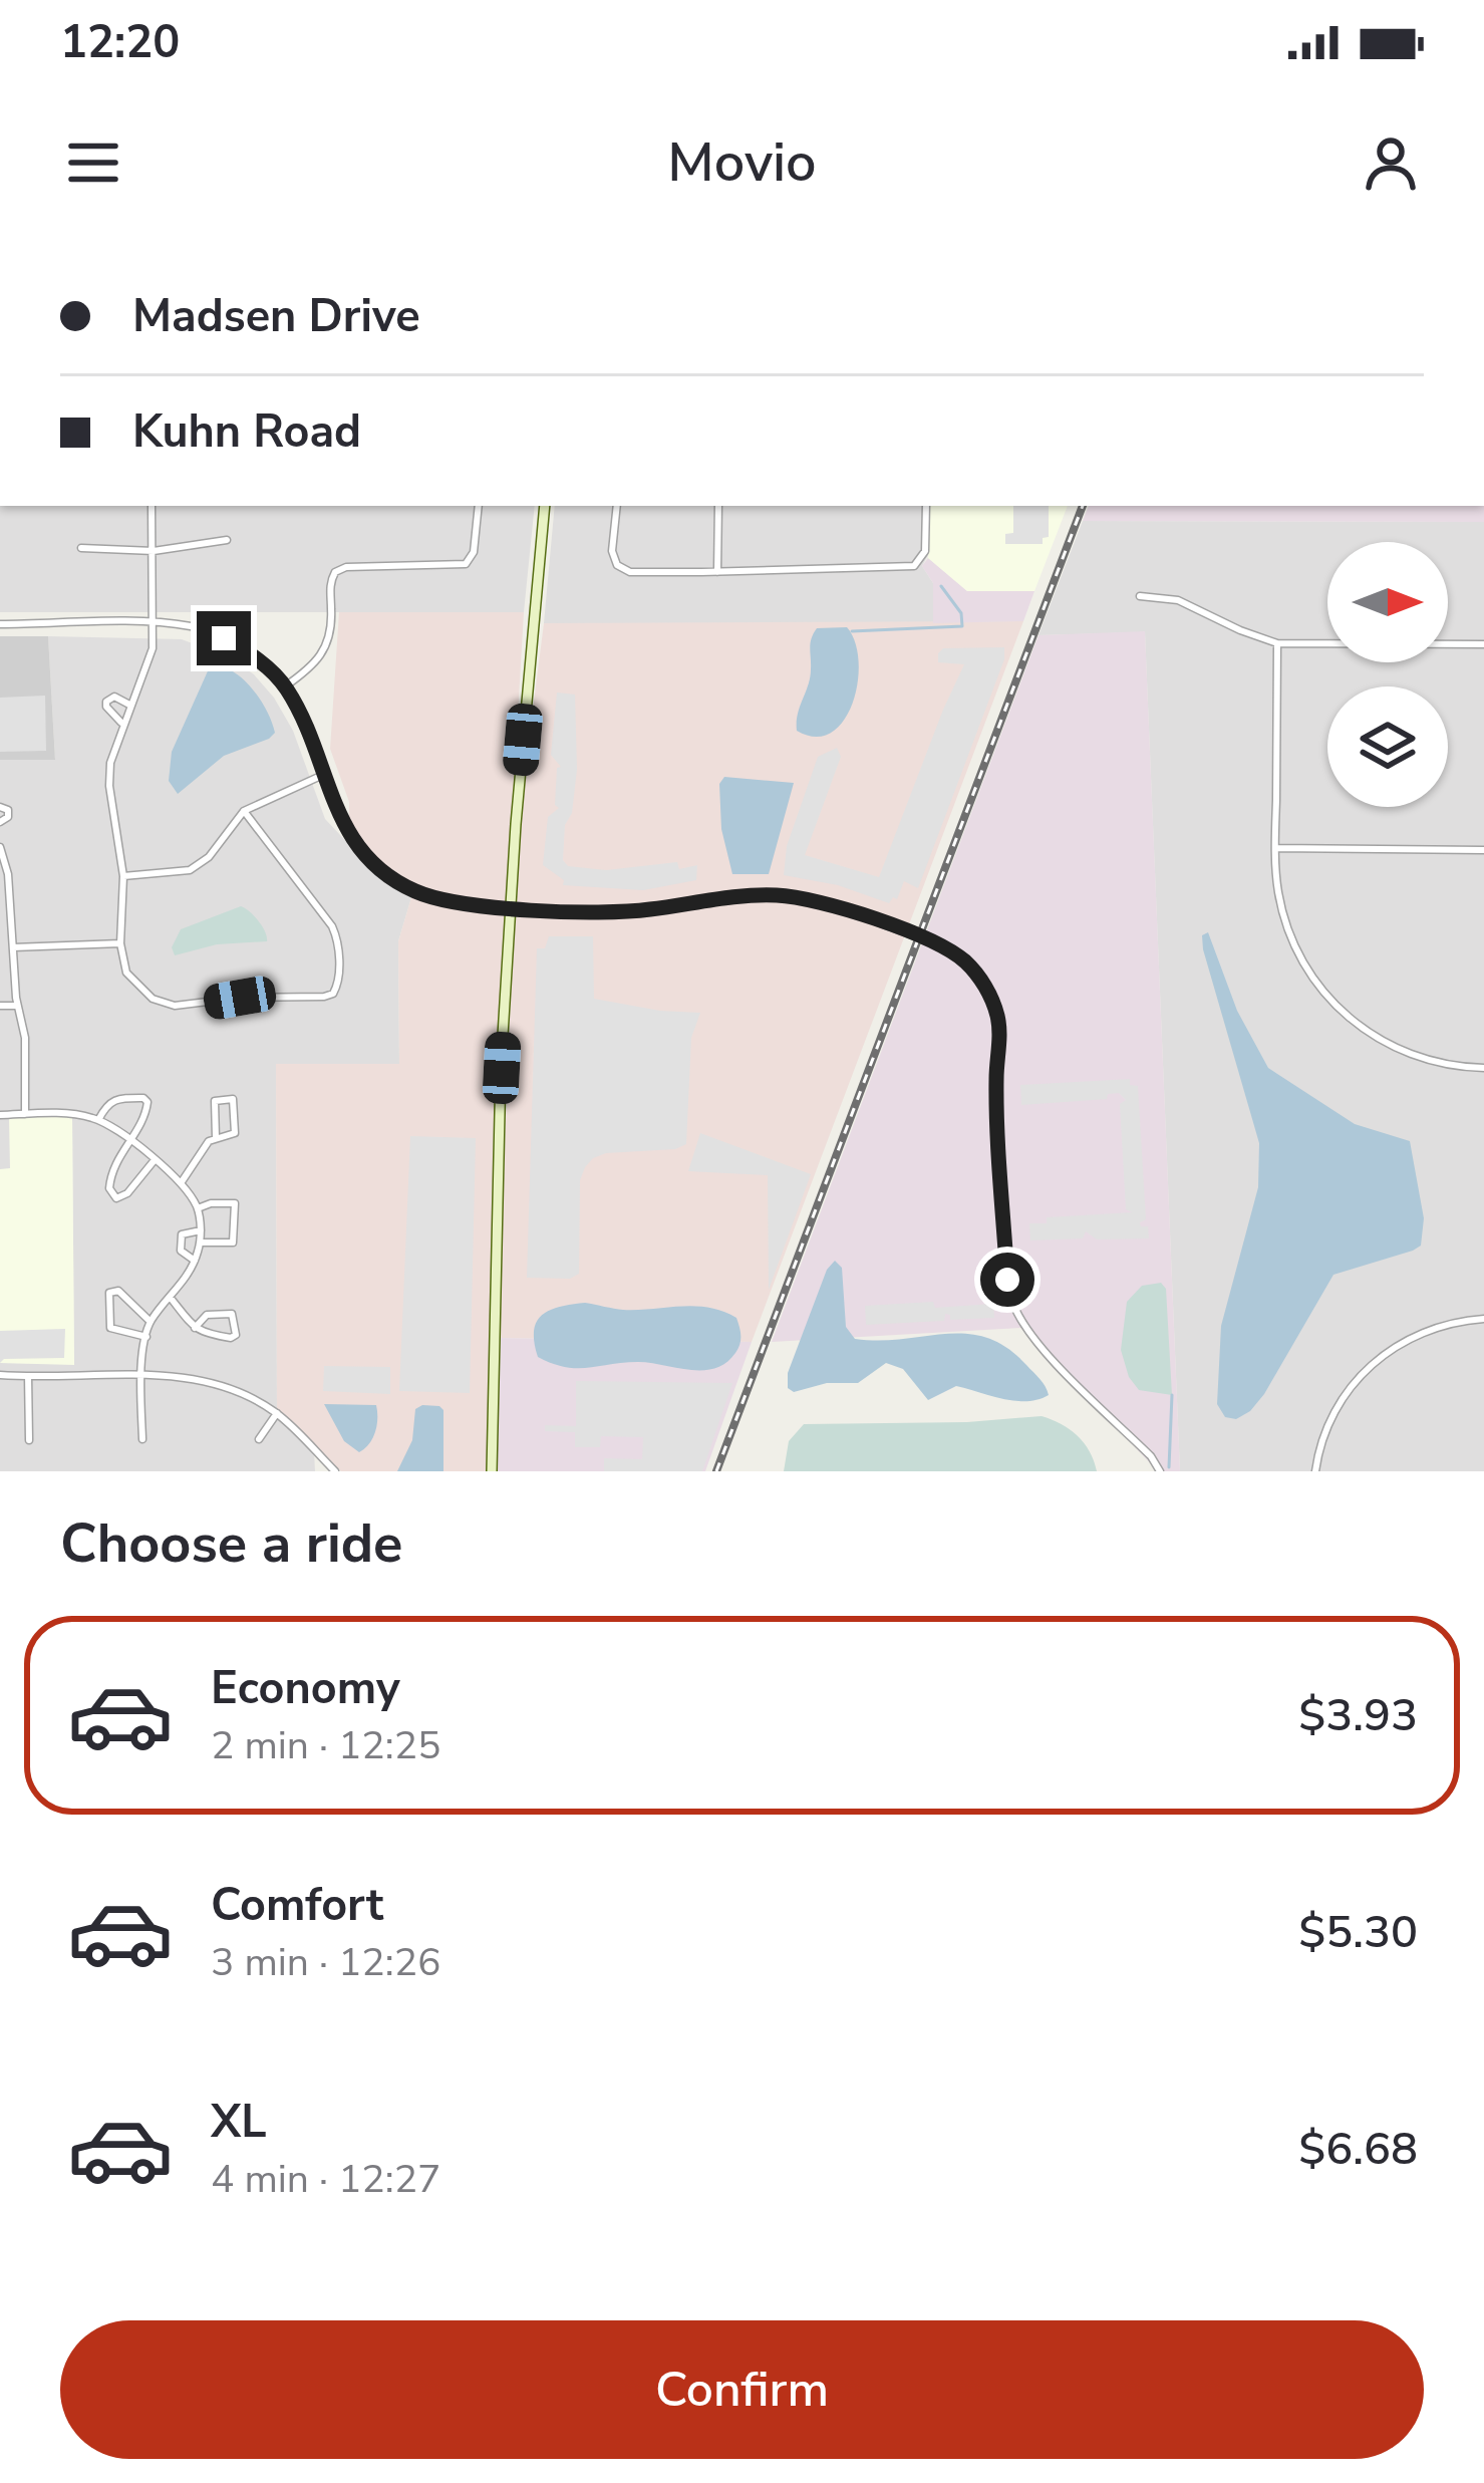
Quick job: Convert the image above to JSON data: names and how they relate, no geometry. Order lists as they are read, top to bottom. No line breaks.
{"north":"right","page":{"status":"12:20","header":"Movio","banner":["Madsen Drive","Kuhn Road"],"heading":"Choose a ride","list":[{"name":"Economy","note":"2 min · 12:25","value":"$3.93"},{"name":"Comfort","note":"3 min · 12:26","value":"$5.30"},{"name":"XL","note":"4 min · 12:27","value":"$6.68"}],"buttons":"Confirm"}}
